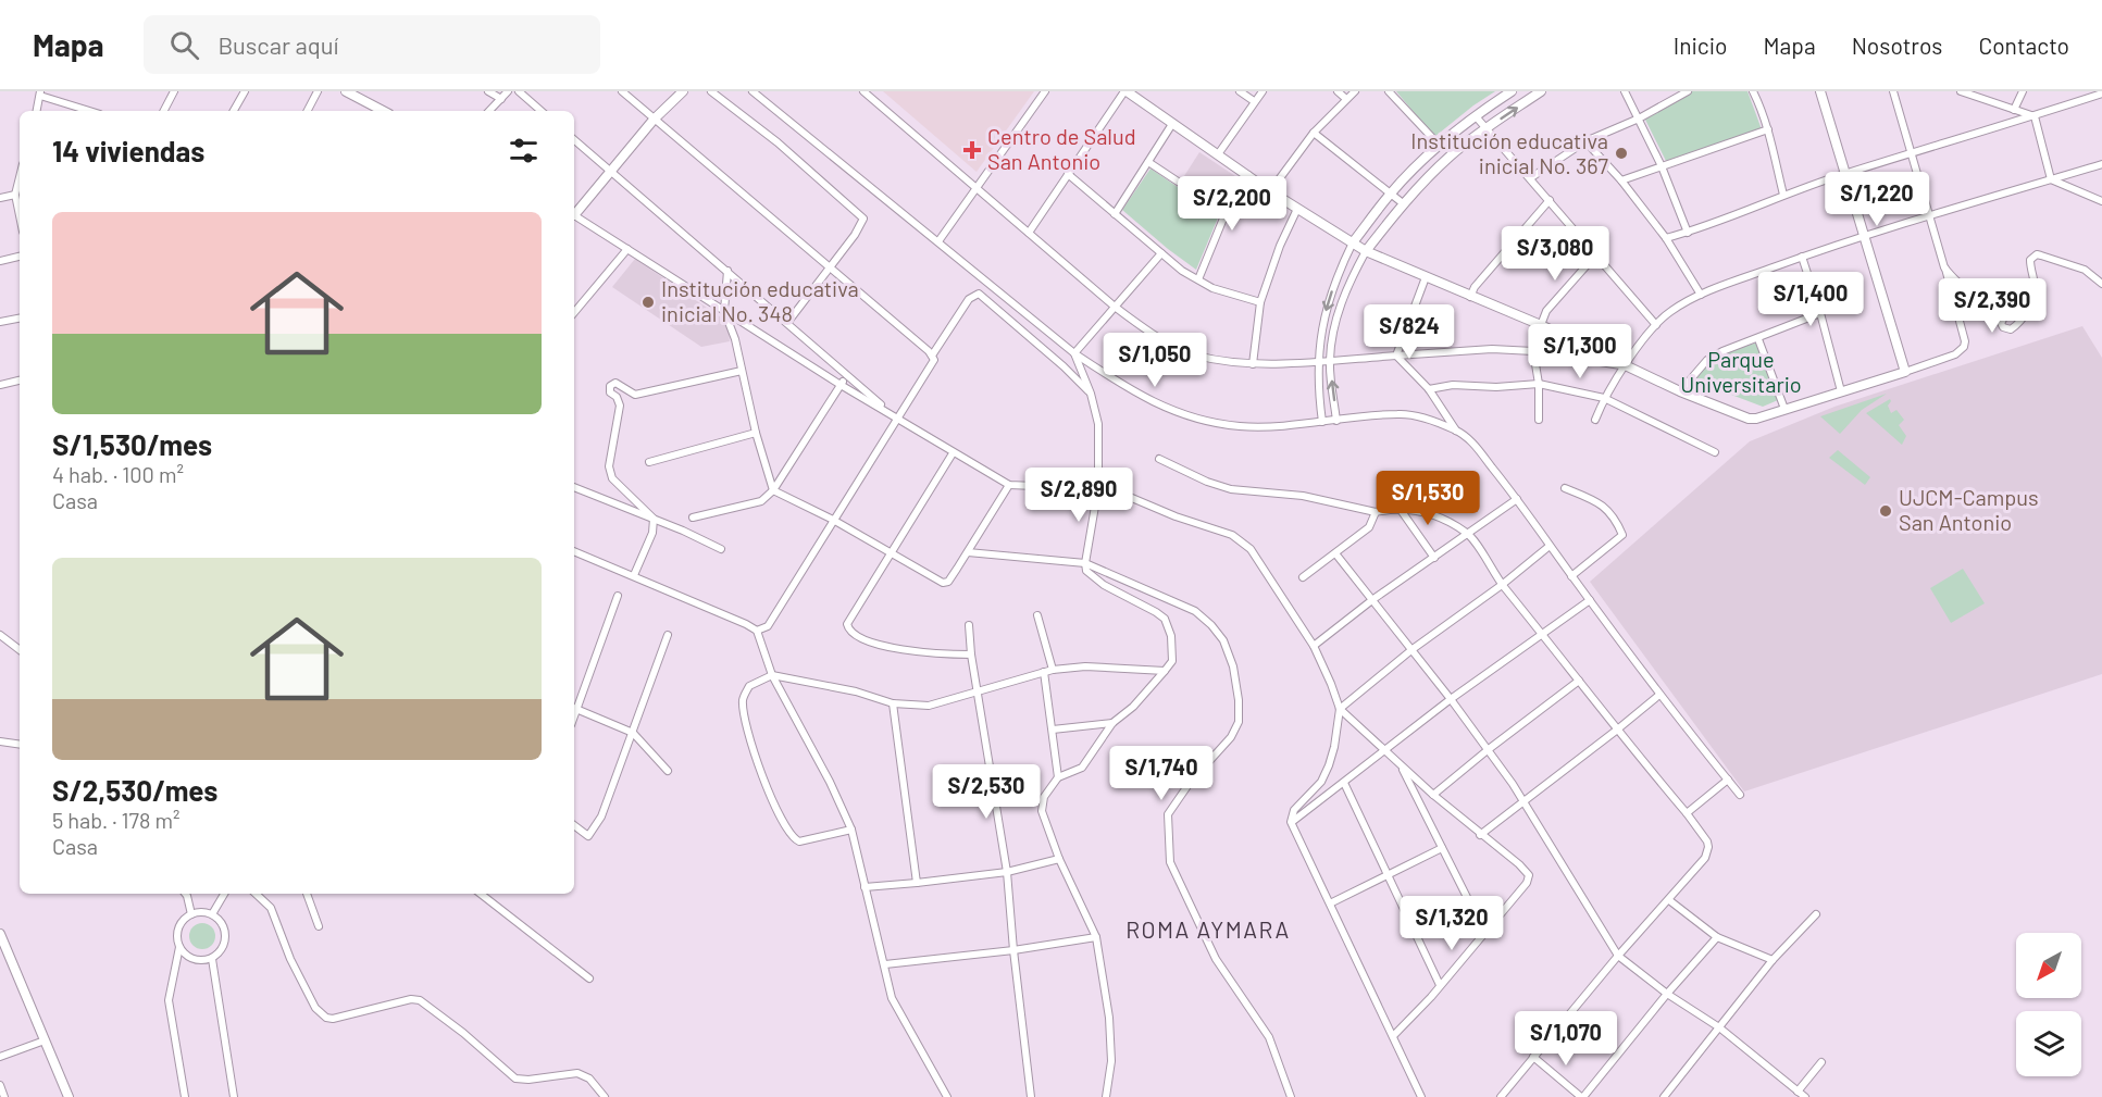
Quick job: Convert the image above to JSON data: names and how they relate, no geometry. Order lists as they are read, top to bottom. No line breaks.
{"districts":["ROMA AYMARA"],"parks":["Parque Universitario"],"places":{"health":["Centro de Salud San Antonio"],"other":["Institución educativa inicial No. 367","Institución educativa inicial No. 348","UJCM-Campus San Antonio"]},"north":"bottom left","page":{"header":"Mapa","search":"Buscar aquí","nav":["Inicio","Mapa","Nosotros","Contacto"],"heading":"14 viviendas","price":["S/1,220","S/2,200","S/3,080","S/1,400","S/2,390","S/824","S/1,300","S/1,050","S/2,890","S/1,530","S/1,740","S/2,530","S/1,320","S/1,070"],"list":[{"name":"S/1,530/mes","note":"4 hab. · 100 m² · Casa"},{"name":"S/2,530/mes","note":"5 hab. · 178 m² · Casa"}]}}
